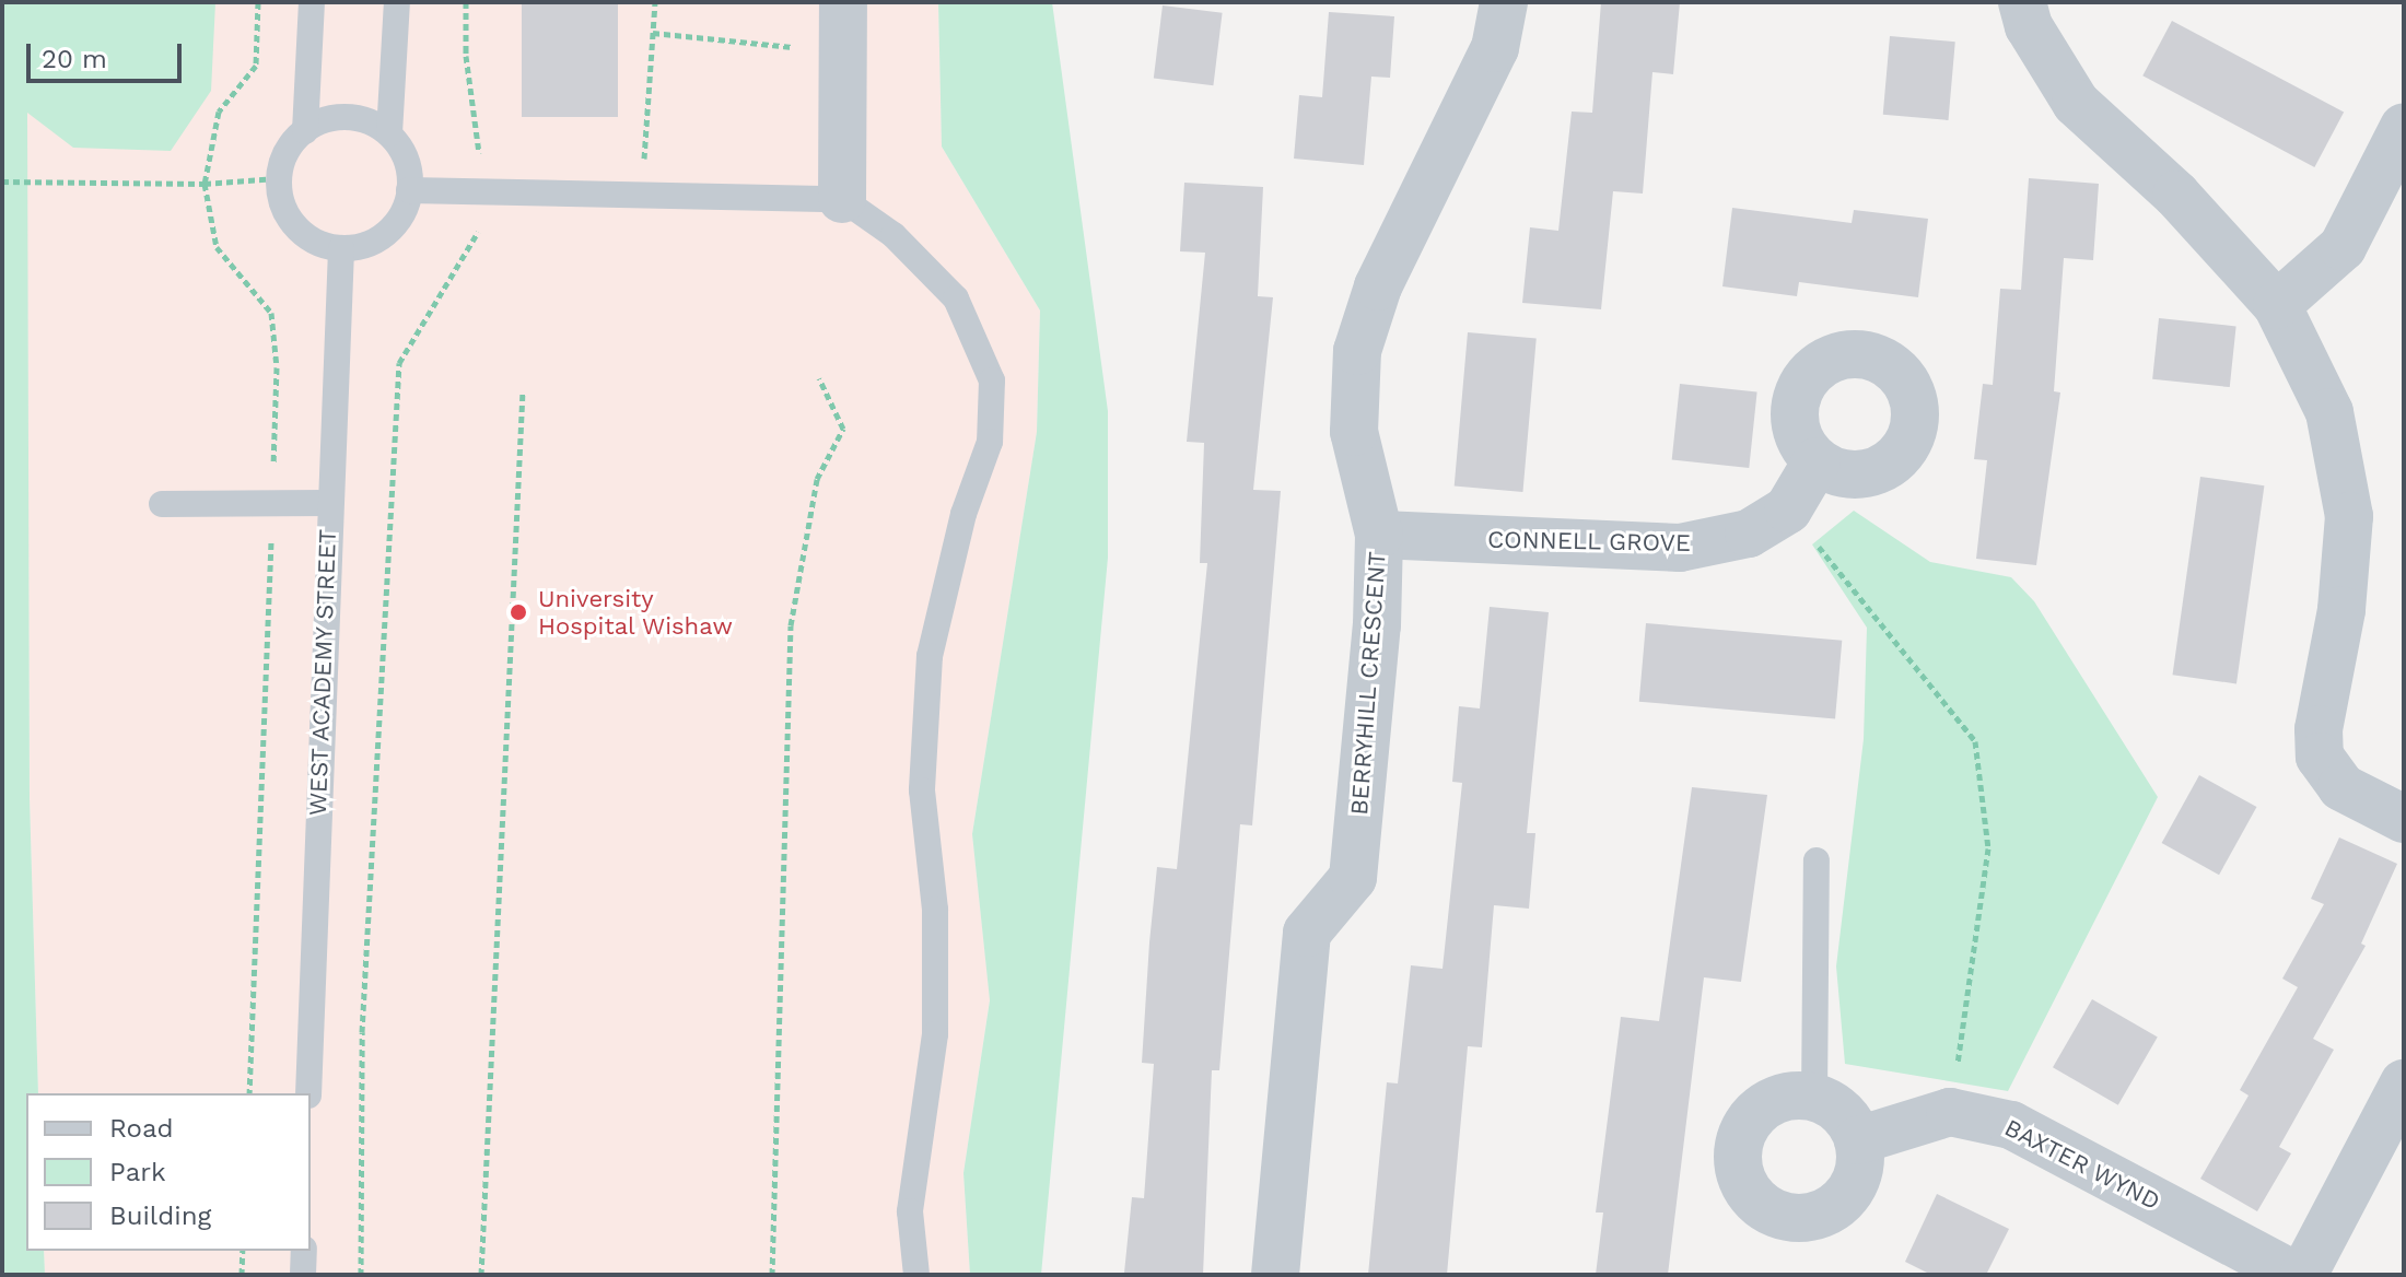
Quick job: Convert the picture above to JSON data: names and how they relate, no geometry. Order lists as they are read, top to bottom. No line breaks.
{"streets":{"street":["CONNELL GROVE","BERRYHILL CRESCENT","BAXTER WYND"],"lane":["WEST ACADEMY STREET"]},"crossings":[["CONNELL GROVE","BERRYHILL CRESCENT"]],"places":["University Hospital Wishaw"],"legend":["Road","Park","Building"],"scale_bar":"20 m"}
